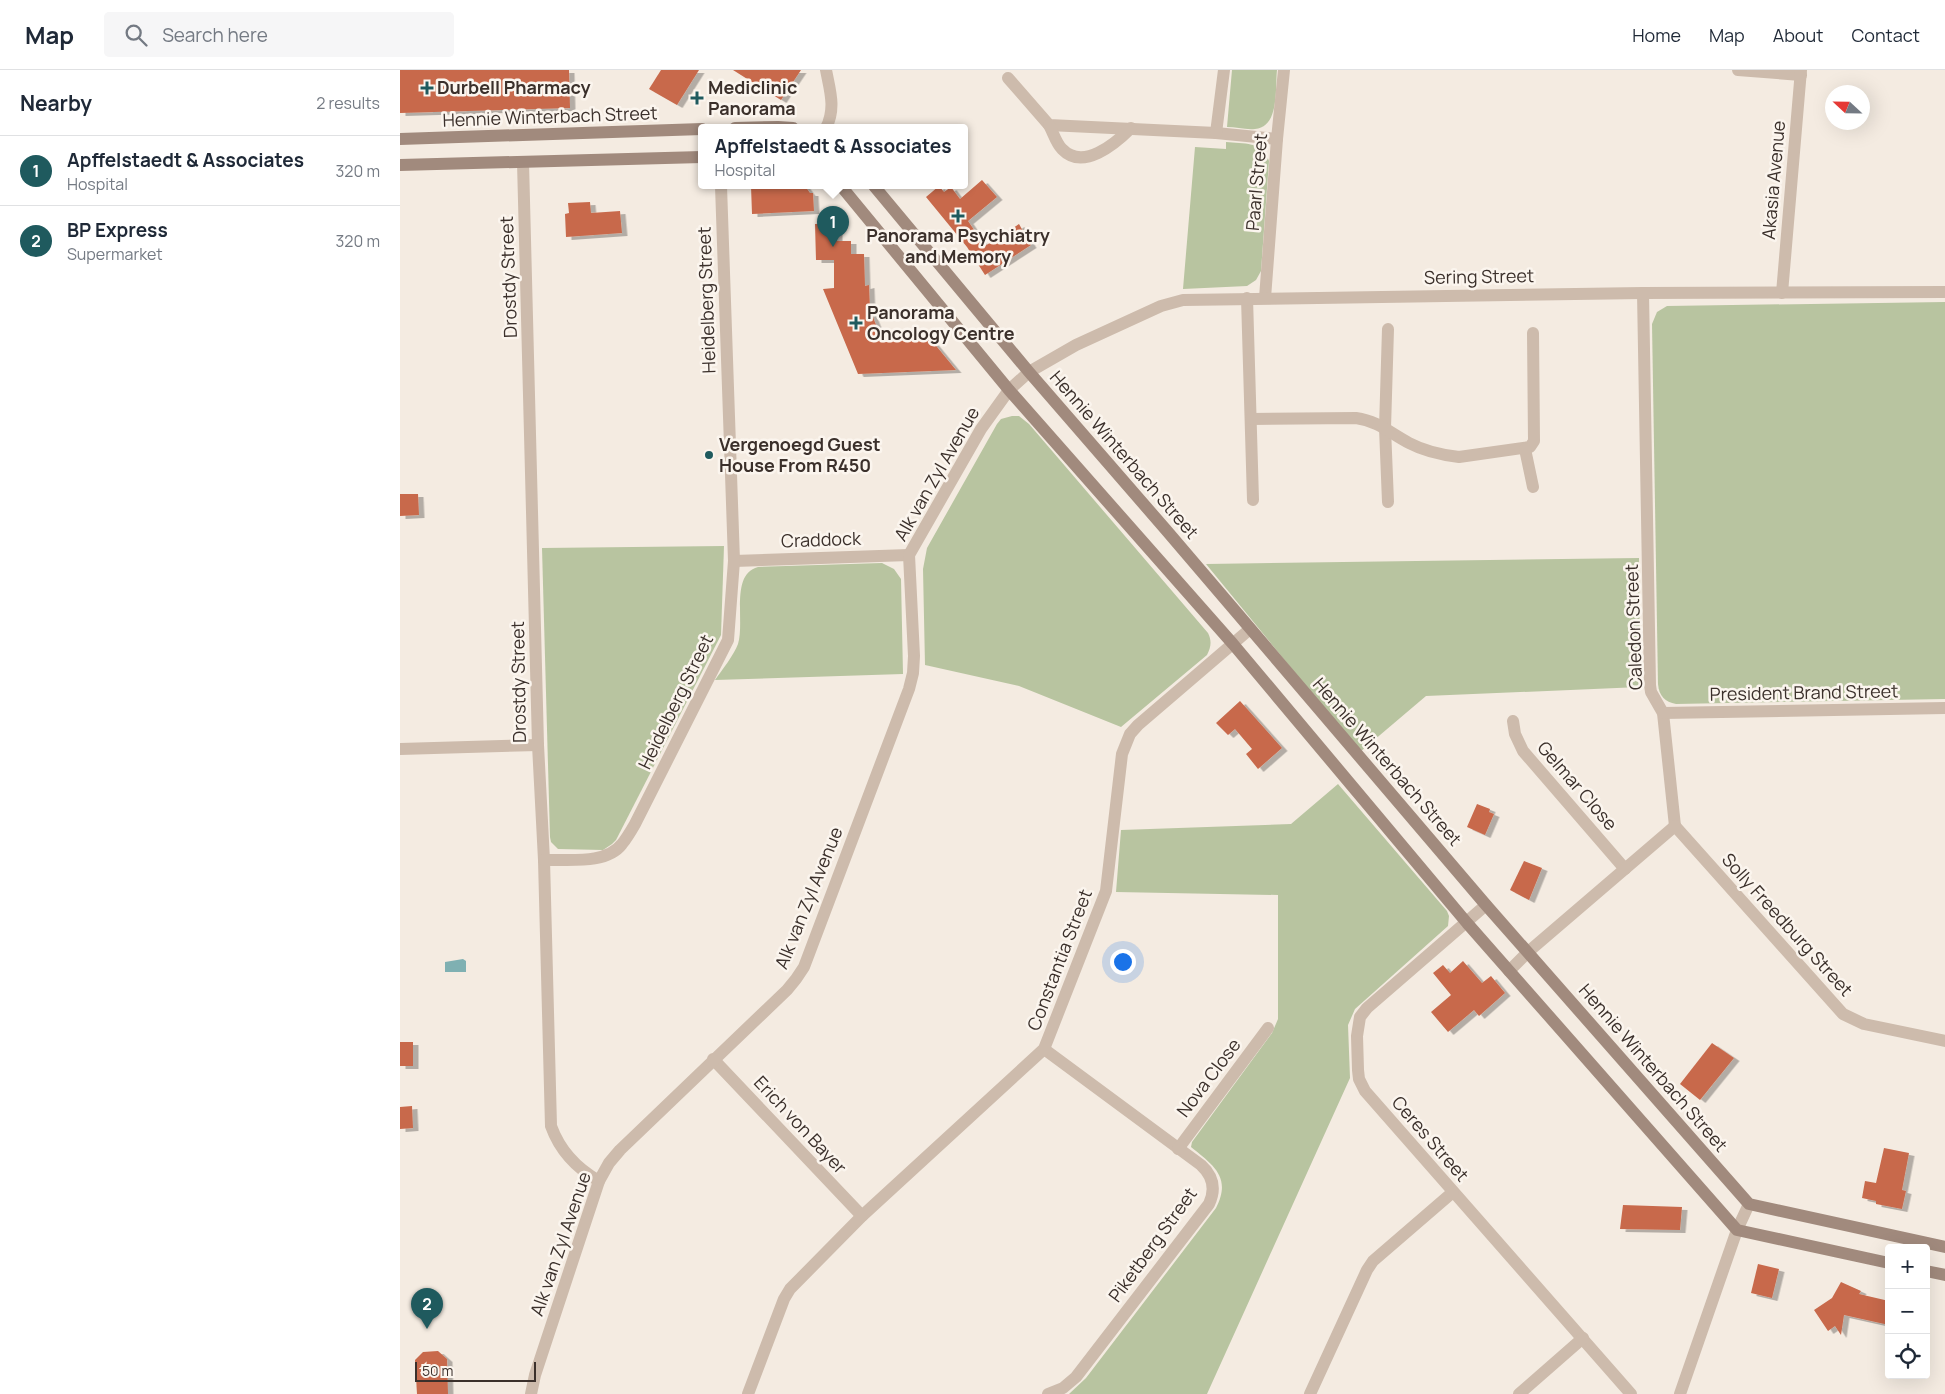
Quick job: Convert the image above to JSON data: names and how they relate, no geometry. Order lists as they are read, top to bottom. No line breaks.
{"streets":{"street":["Hennie Winterbach Street","Akasia Avenue","Paarl Street","Drostdy Street","Sering Street","Heidelberg Street","Alk van Zyl Avenue","Craddock","Caledon Street","President Brand Street","Gelmar Close","Solly Freedburg Street","Constantia Street","Nova Close","Erich von Bayer","Ceres Street","Piketberg Street"]},"crossings":[["Hennie Winterbach Street","Sering Street"],["Hennie Winterbach Street","Alk van Zyl Avenue"],["Hennie Winterbach Street","Constantia Street"],["Hennie Winterbach Street","Ceres Street"],["Akasia Avenue","Sering Street"],["Paarl Street","Sering Street"],["Drostdy Street","Heidelberg Street"],["Drostdy Street","Alk van Zyl Avenue"],["Sering Street","Alk van Zyl Avenue"],["Sering Street","Caledon Street"],["Heidelberg Street","Craddock"],["Alk van Zyl Avenue","Craddock"],["Alk van Zyl Avenue","Erich von Bayer"],["Caledon Street","President Brand Street"],["Caledon Street","Solly Freedburg Street"],["Constantia Street","Erich von Bayer"],["Constantia Street","Piketberg Street"],["Nova Close","Piketberg Street"]],"places":{"health":["Durbell Pharmacy","Mediclinic Panorama","Panorama Psychiatry and Memory","Panorama Oncology Centre"],"other":["Vergenoegd Guest House From R450"]},"scale_bar":"50 m","north":"left","page":{"header":"Map","search":"Search here","nav":["Home","Map","About","Contact"],"heading":["Nearby","2 results"],"popup":["Apffelstaedt & Associates","Hospital"],"list":[{"mark":"1","name":"Apffelstaedt & Associates","note":"Hospital","value":"320 m"},{"mark":"2","name":"BP Express","note":"Supermarket","value":"320 m"}],"pins":["1","2"],"map_buttons":["+","−"],"scale":"50 m"}}
